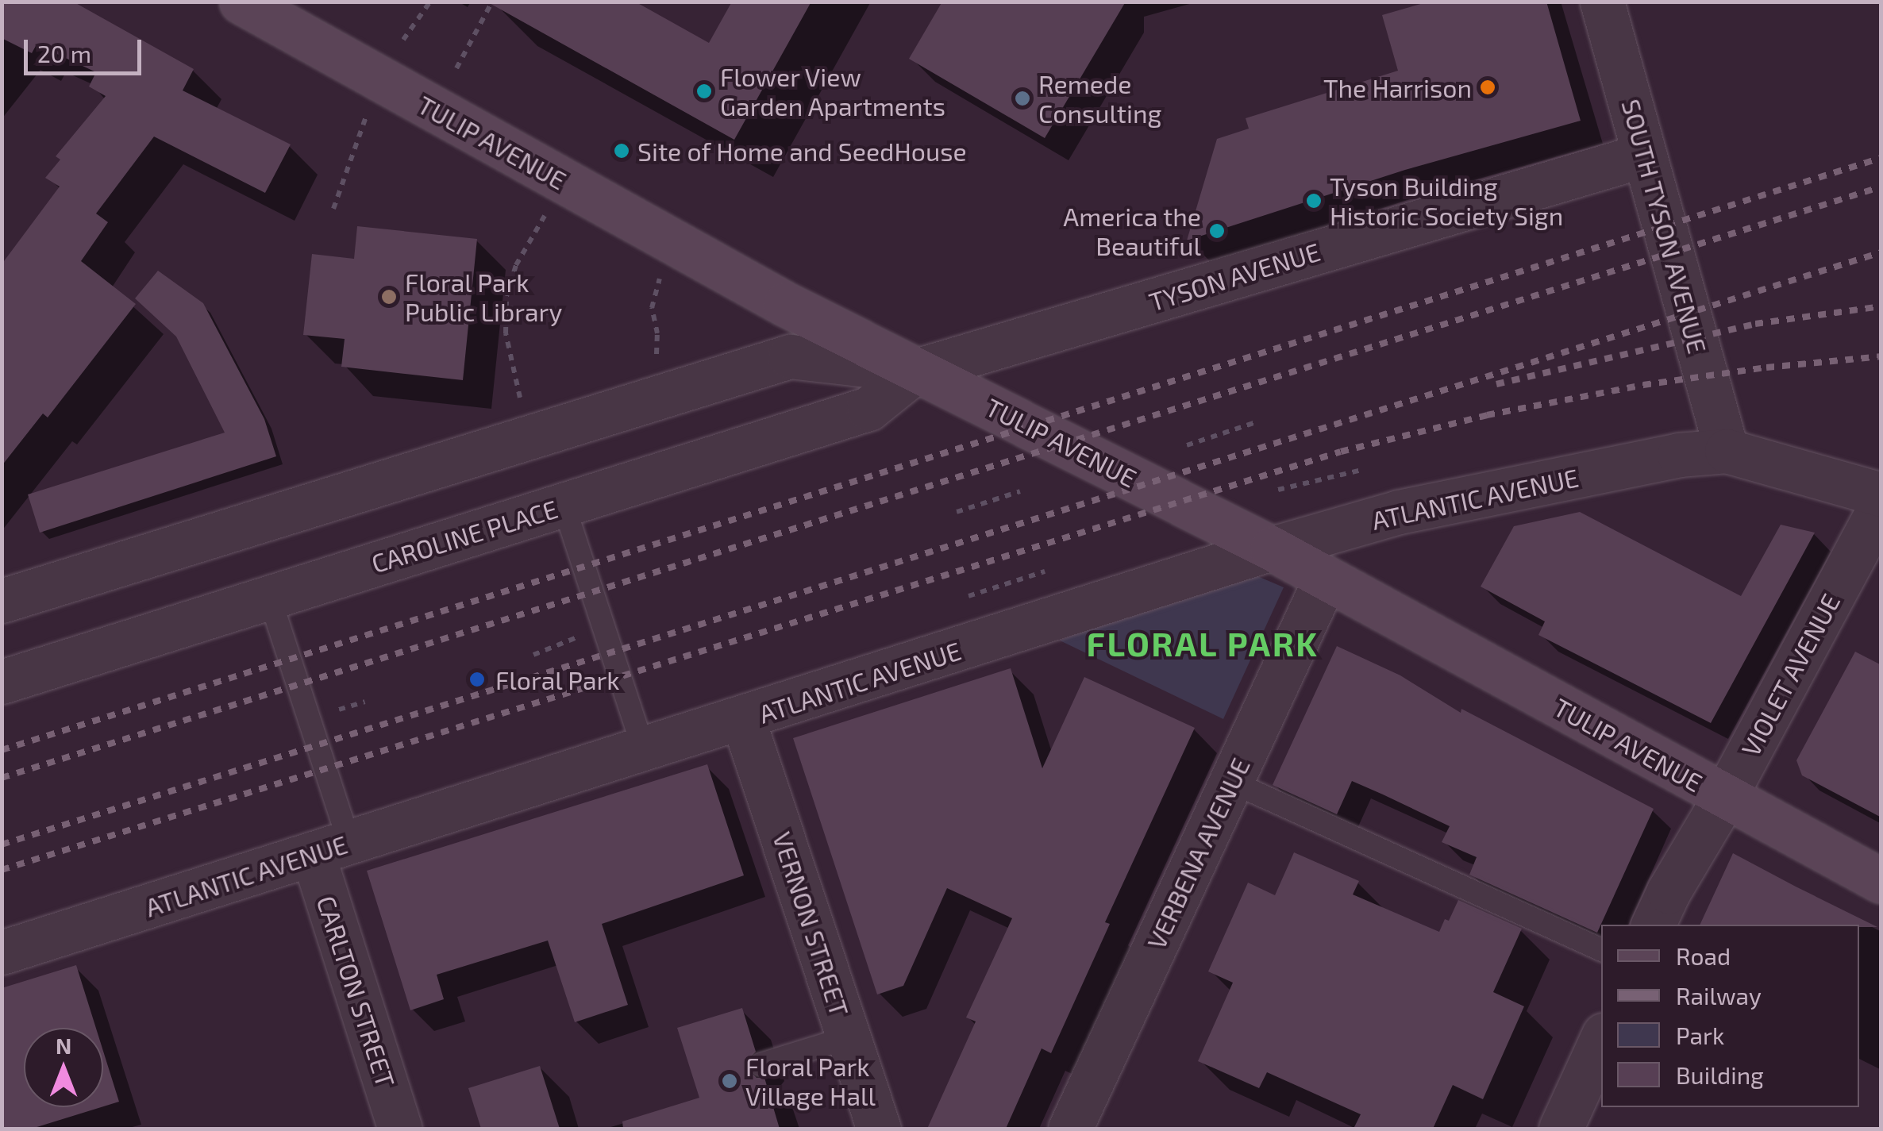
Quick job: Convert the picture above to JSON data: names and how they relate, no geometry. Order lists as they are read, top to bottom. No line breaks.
{"streets":{"main road":["TULIP AVENUE"],"street":["SOUTH TYSON AVENUE","TYSON AVENUE","ATLANTIC AVENUE","CAROLINE PLACE","VIOLET AVENUE","VERBENA AVENUE","VERNON STREET","CARLTON STREET"]},"crossings":[["TULIP AVENUE","TYSON AVENUE"],["TULIP AVENUE","ATLANTIC AVENUE"],["TULIP AVENUE","CAROLINE PLACE"],["TULIP AVENUE","VIOLET AVENUE"],["TULIP AVENUE","VERBENA AVENUE"],["SOUTH TYSON AVENUE","TYSON AVENUE"],["SOUTH TYSON AVENUE","ATLANTIC AVENUE"],["TYSON AVENUE","CAROLINE PLACE"],["ATLANTIC AVENUE","VERNON STREET"],["ATLANTIC AVENUE","CARLTON STREET"]],"districts":["FLORAL PARK"],"places":["The Harrison","Flower View Garden Apartments","Remede Consulting","Site of Home and SeedHouse","Tyson Building Historic Society Sign","America the Beautiful","Floral Park Public Library","Floral Park","Floral Park Village Hall"],"legend":["Road","Railway","Park","Building"],"scale_bar":"20 m","north":"top"}
